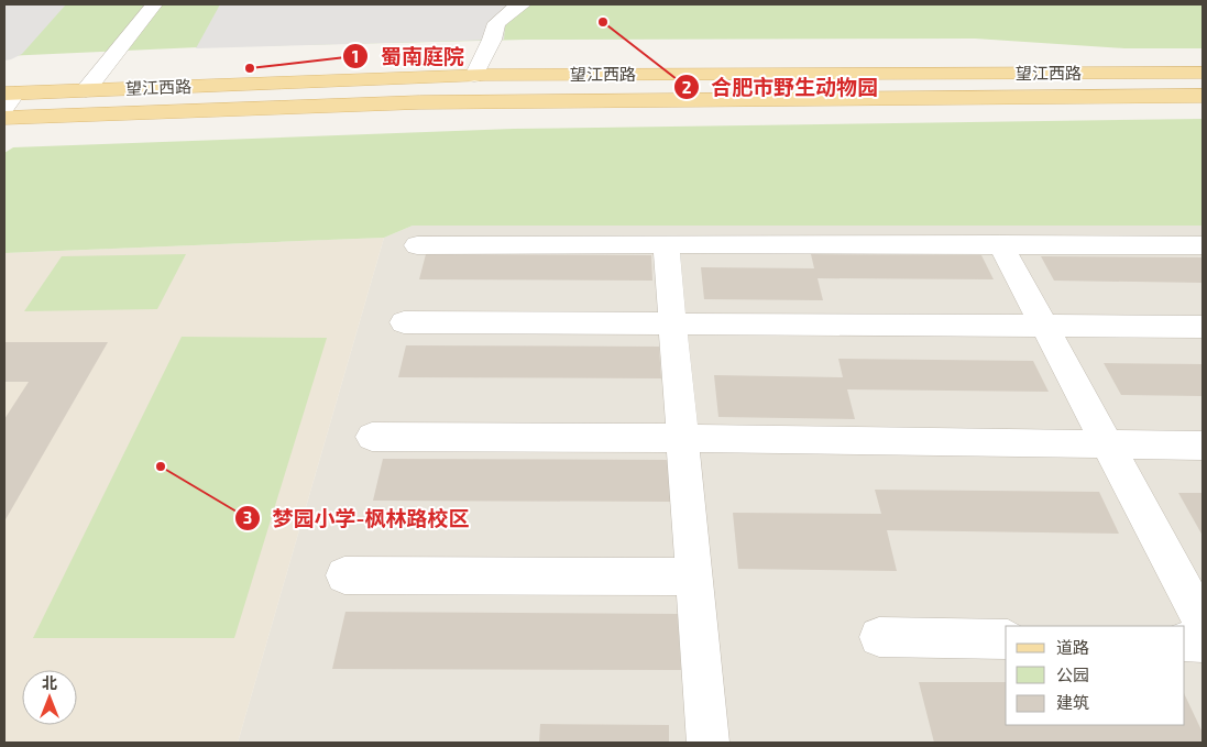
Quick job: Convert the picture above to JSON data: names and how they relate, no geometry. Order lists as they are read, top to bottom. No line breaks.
{"streets":{"main road":["望江西路"]},"places":["合肥市野生动物园","蜀南庭院","梦园小学-枫林路校区"],"legend":["道路","公园","建筑"],"north":"top"}
